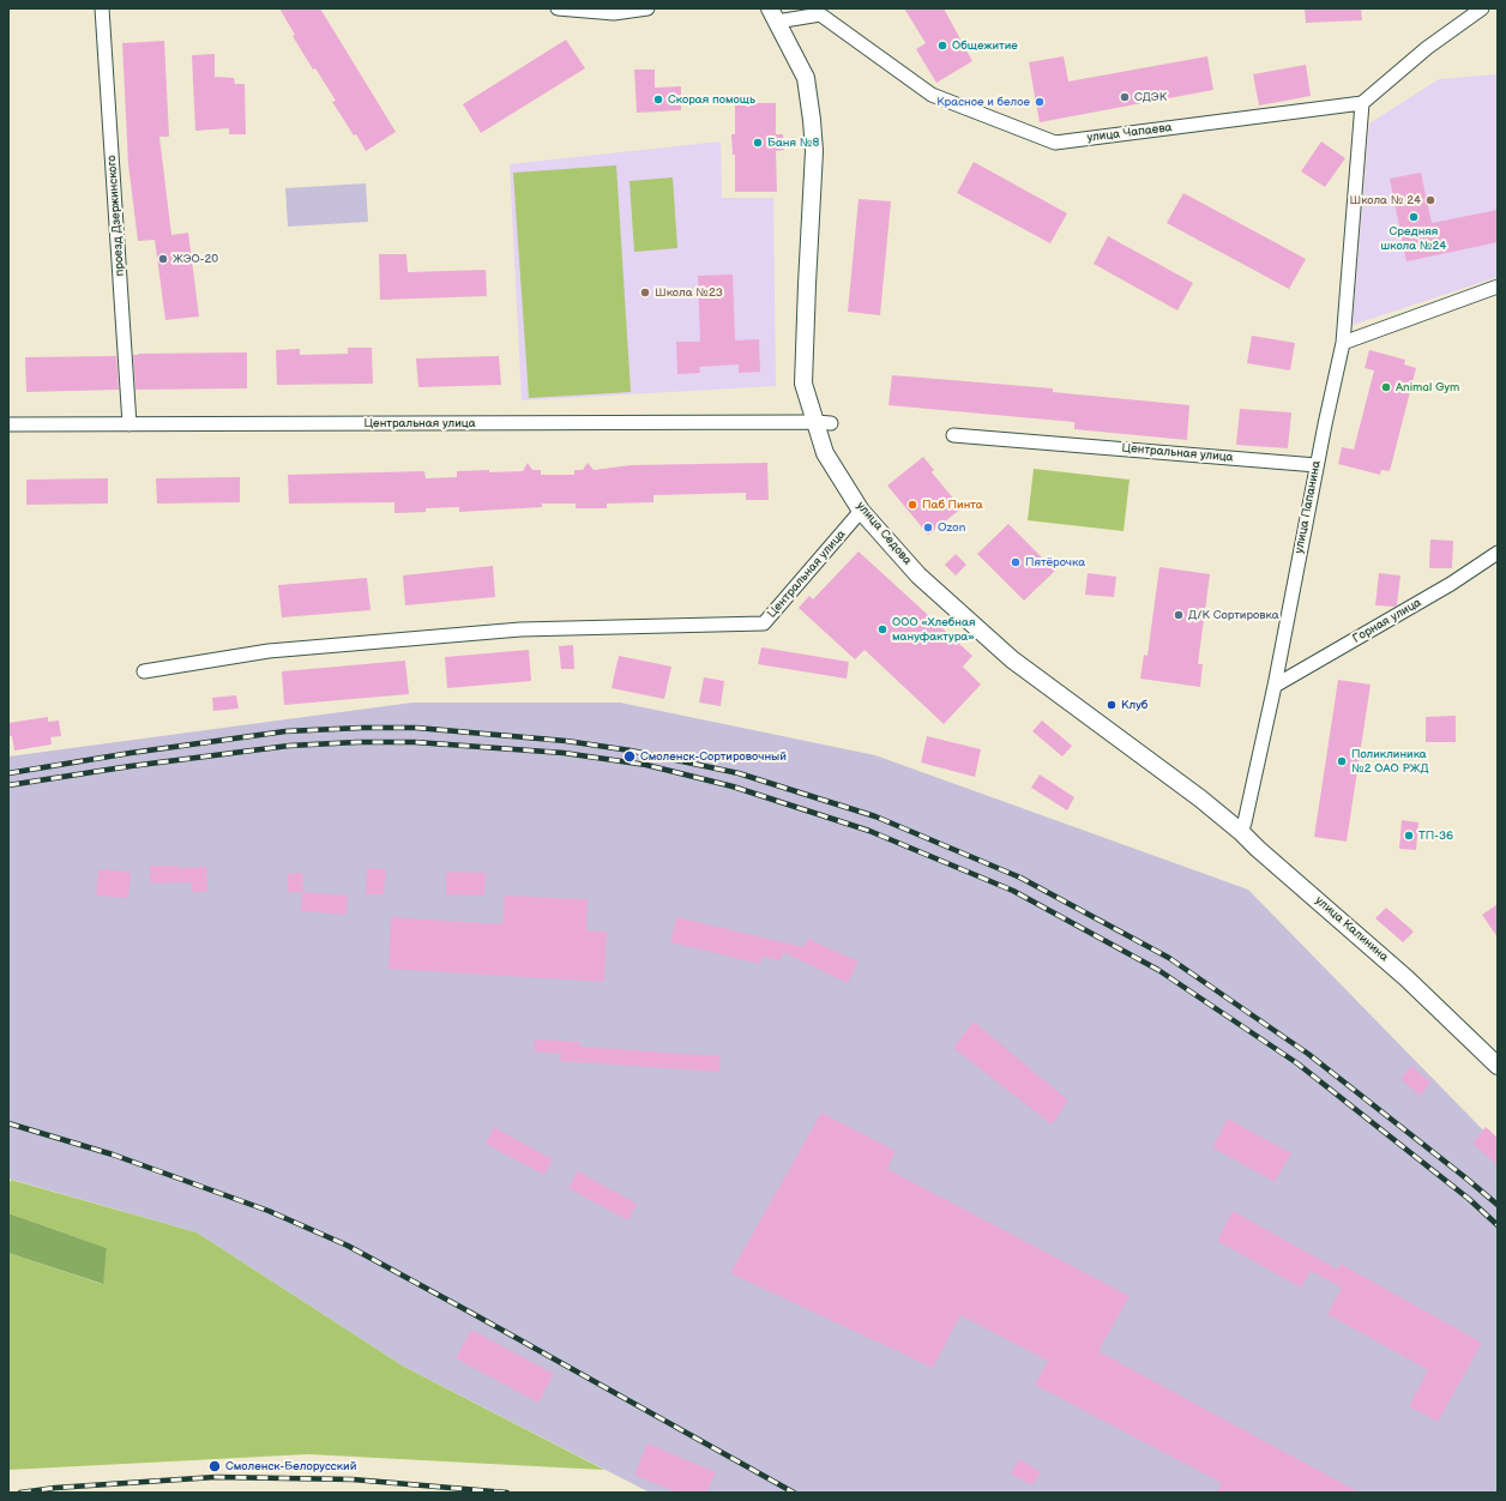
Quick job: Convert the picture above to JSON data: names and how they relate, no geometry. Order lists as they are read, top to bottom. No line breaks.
{"streets":{"street":["улица Чапаева","проезд Дзержинского","Центральная улица","улица Папанина","улица Седова","Горная улица","улица Калинина"]},"crossings":[["улица Чапаева","улица Папанина"],["улица Чапаева","улица Седова"],["проезд Дзержинского","Центральная улица"],["Центральная улица","улица Папанина"],["Центральная улица","улица Седова"],["улица Папанина","Горная улица"],["улица Папанина","улица Калинина"],["улица Седова","улица Калинина"]],"places":["Общежитие","СДЭК","Скорая помощь","Красное и белое","Баня №8","Школа № 24","Средняя школа №24","ЖЭО-20","Школа №23","Animal Gym","Паб Пинта","Ozon","Пятёрочка","Д/К Сортировка","ООО «Хлебная мануфактура»","Клуб","Смоленск-Сортировочный","Поликлиника №2 ОАО РЖД","ТП-36","Смоленск-Белорусский"]}
